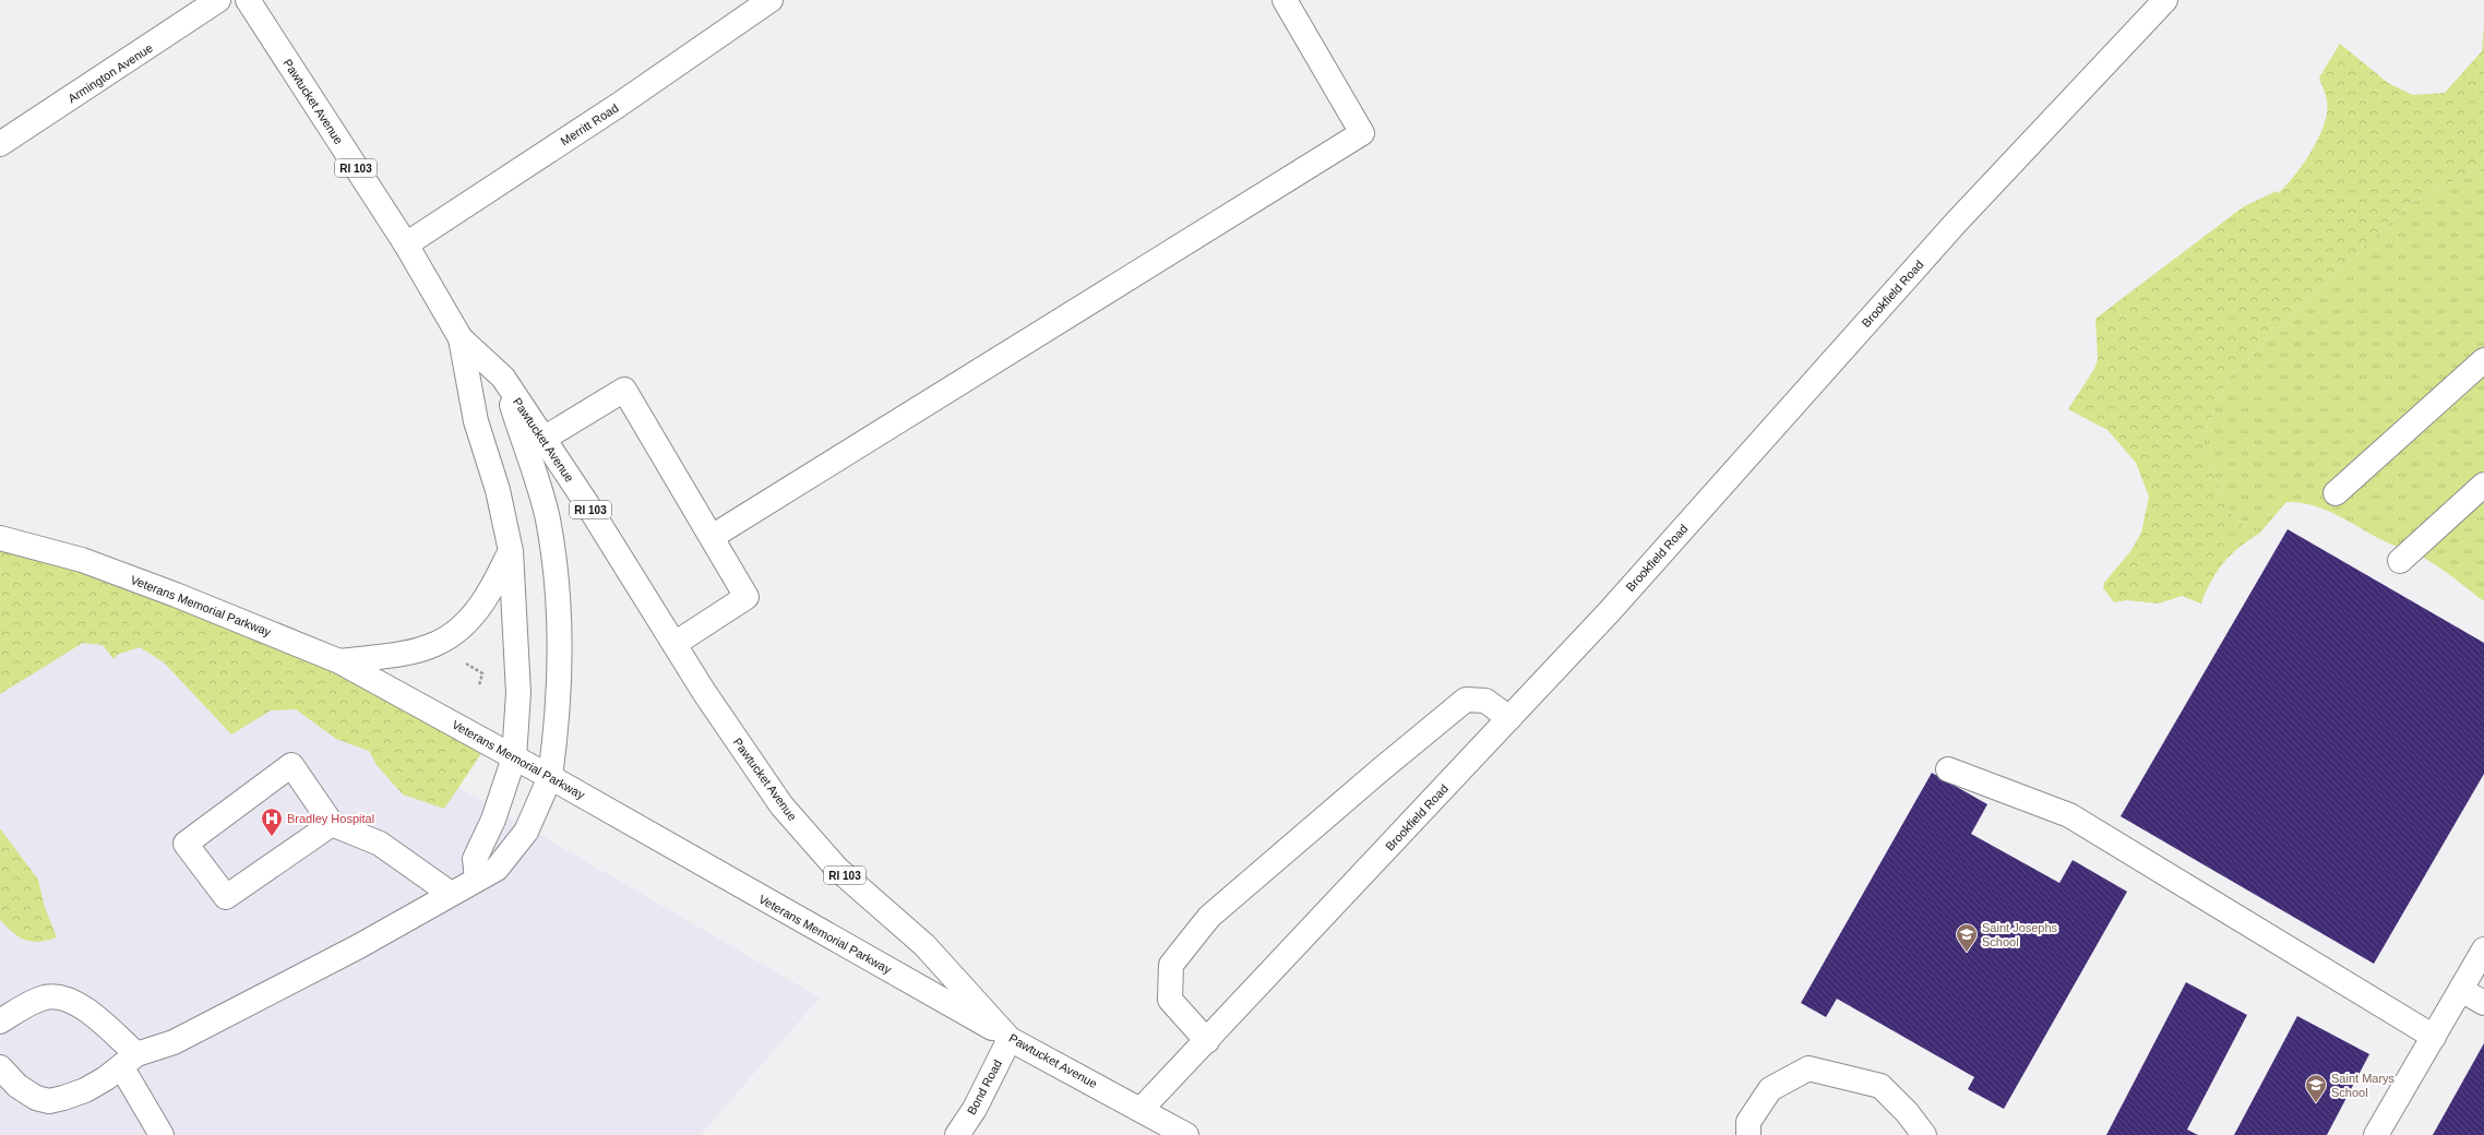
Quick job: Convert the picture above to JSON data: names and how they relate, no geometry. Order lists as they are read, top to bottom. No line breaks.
{"streets":{"main road":["Armington Avenue","Pawtucket Avenue","Merritt Road","RI 103","Brookfield Road","Veterans Memorial Parkway","Bond Road"]},"crossings":[["Pawtucket Avenue","Merritt Road"],["Pawtucket Avenue","Brookfield Road"],["Pawtucket Avenue","Veterans Memorial Parkway"],["Pawtucket Avenue","Bond Road"],["Veterans Memorial Parkway","Bond Road"]],"places":{"hospital":["Bradley Hospital"],"school or university":["Saint Josephs School","Saint Marys School"]}}
